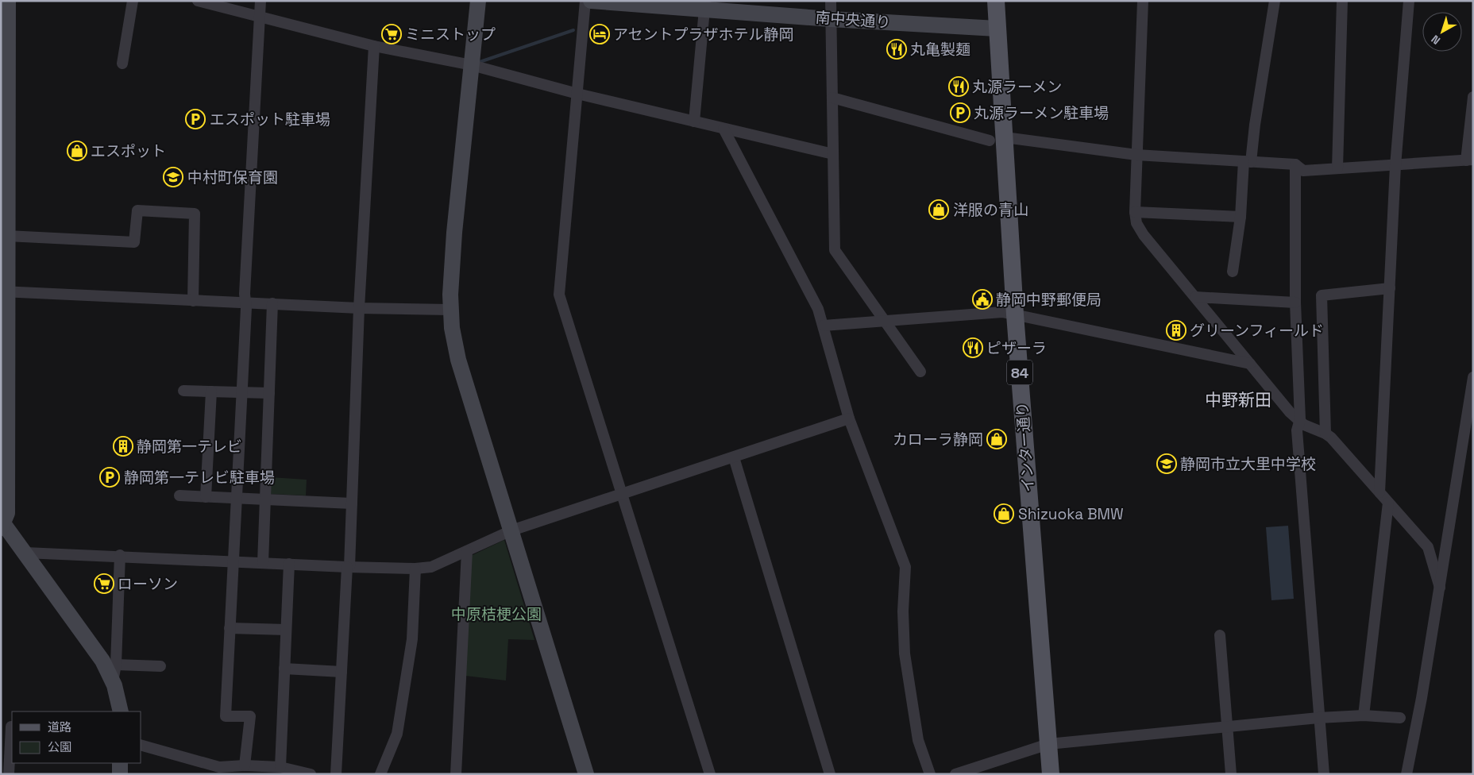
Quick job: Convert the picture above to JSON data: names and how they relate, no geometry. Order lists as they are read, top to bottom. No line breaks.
{"streets":{"main road":["84","インター通り"],"street":["南中央通り"]},"crossings":[["南中央通り","インター通り"]],"districts":["中野新田"],"parks":["中原桔梗公園"],"places":{"supermarket":["ミニストップ","ローソン"],"hotel":["アセントプラザホテル静岡"],"restaurant":["丸亀製麺","丸源ラーメン","ピザーラ"],"parking":["丸源ラーメン駐車場","エスポット駐車場","静岡第一テレビ駐車場"],"shop":["エスポット","洋服の青山","カローラ静岡","Shizuoka BMW"],"school or university":["中村町保育園","静岡市立大里中学校"],"public building":["静岡中野郵便局"],"building":["グリーンフィールド","静岡第一テレビ"]},"legend":["道路","公園"],"north":"bottom left"}
